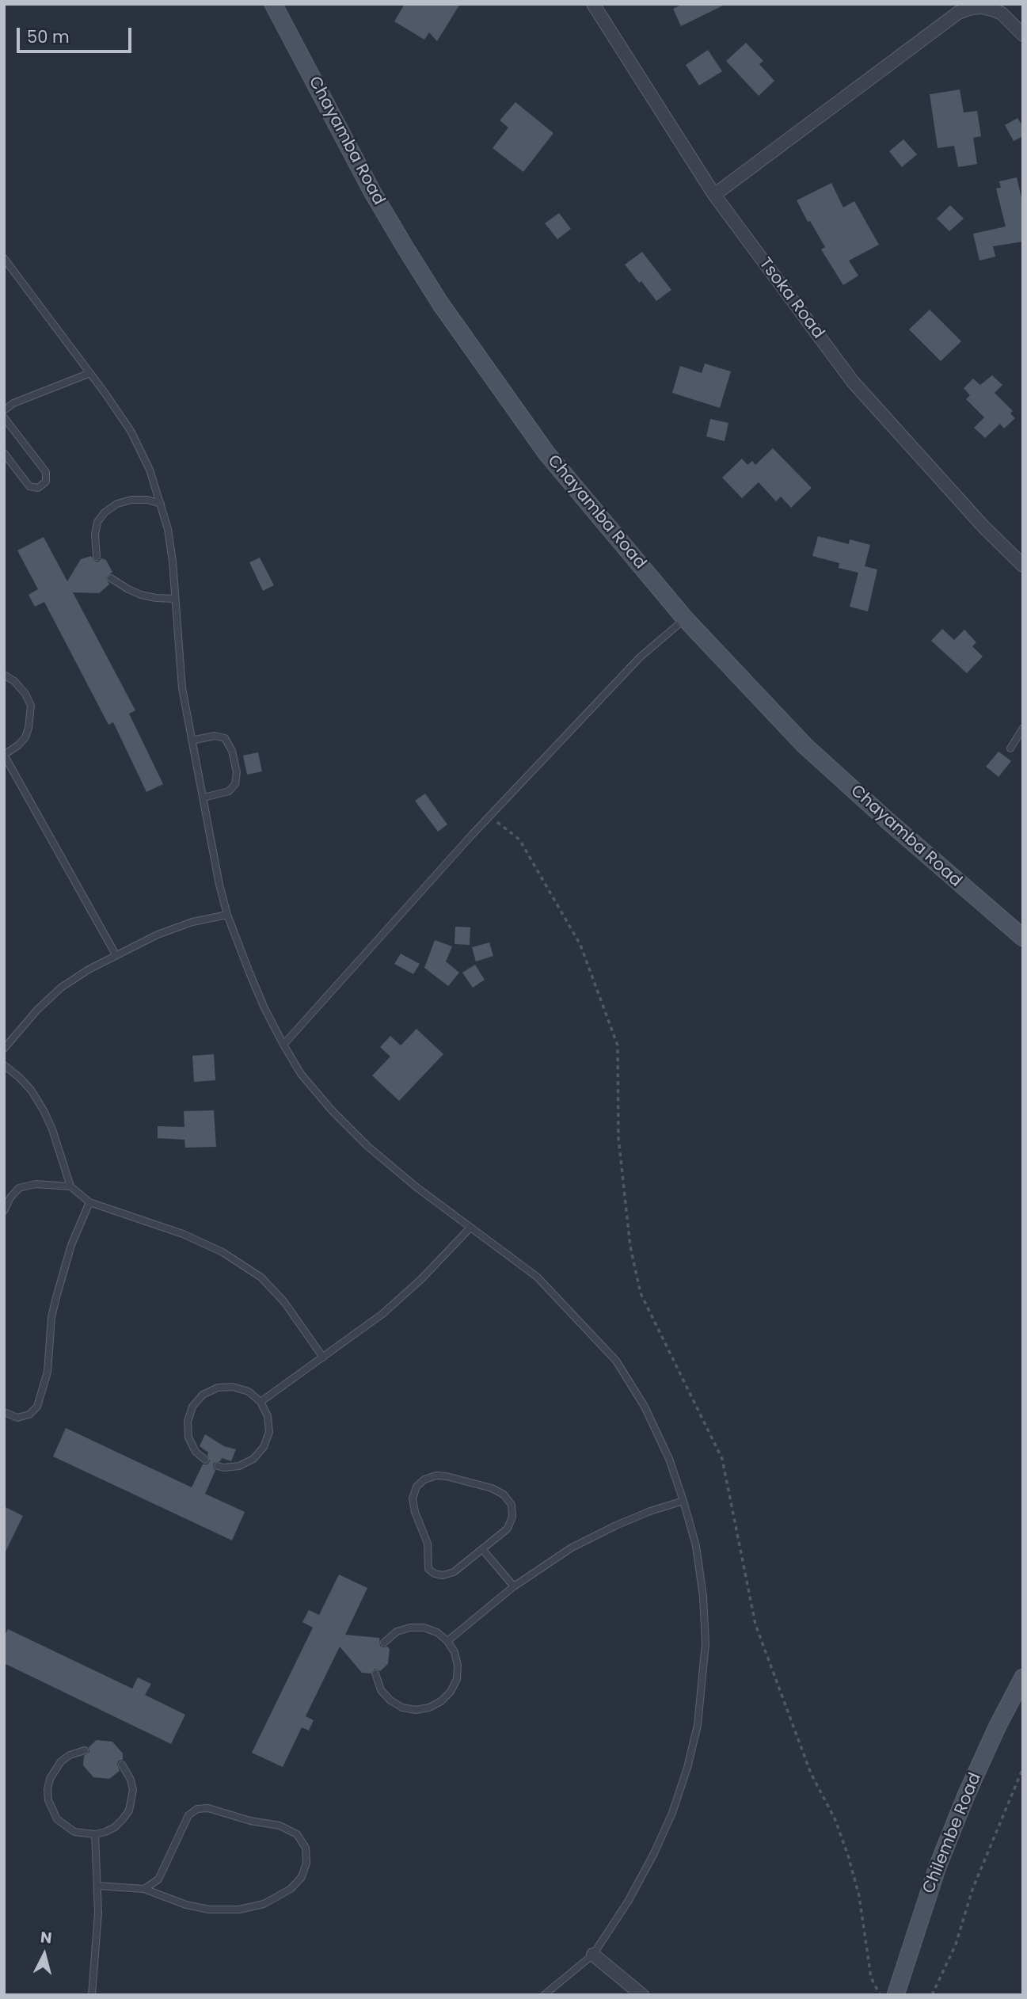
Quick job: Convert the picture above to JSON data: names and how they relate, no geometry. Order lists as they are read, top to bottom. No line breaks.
{"streets":{"main road":["Chayamba Road","Chilembe Road"],"street":["Tsoka Road"]},"scale_bar":"50 m","north":"top"}
